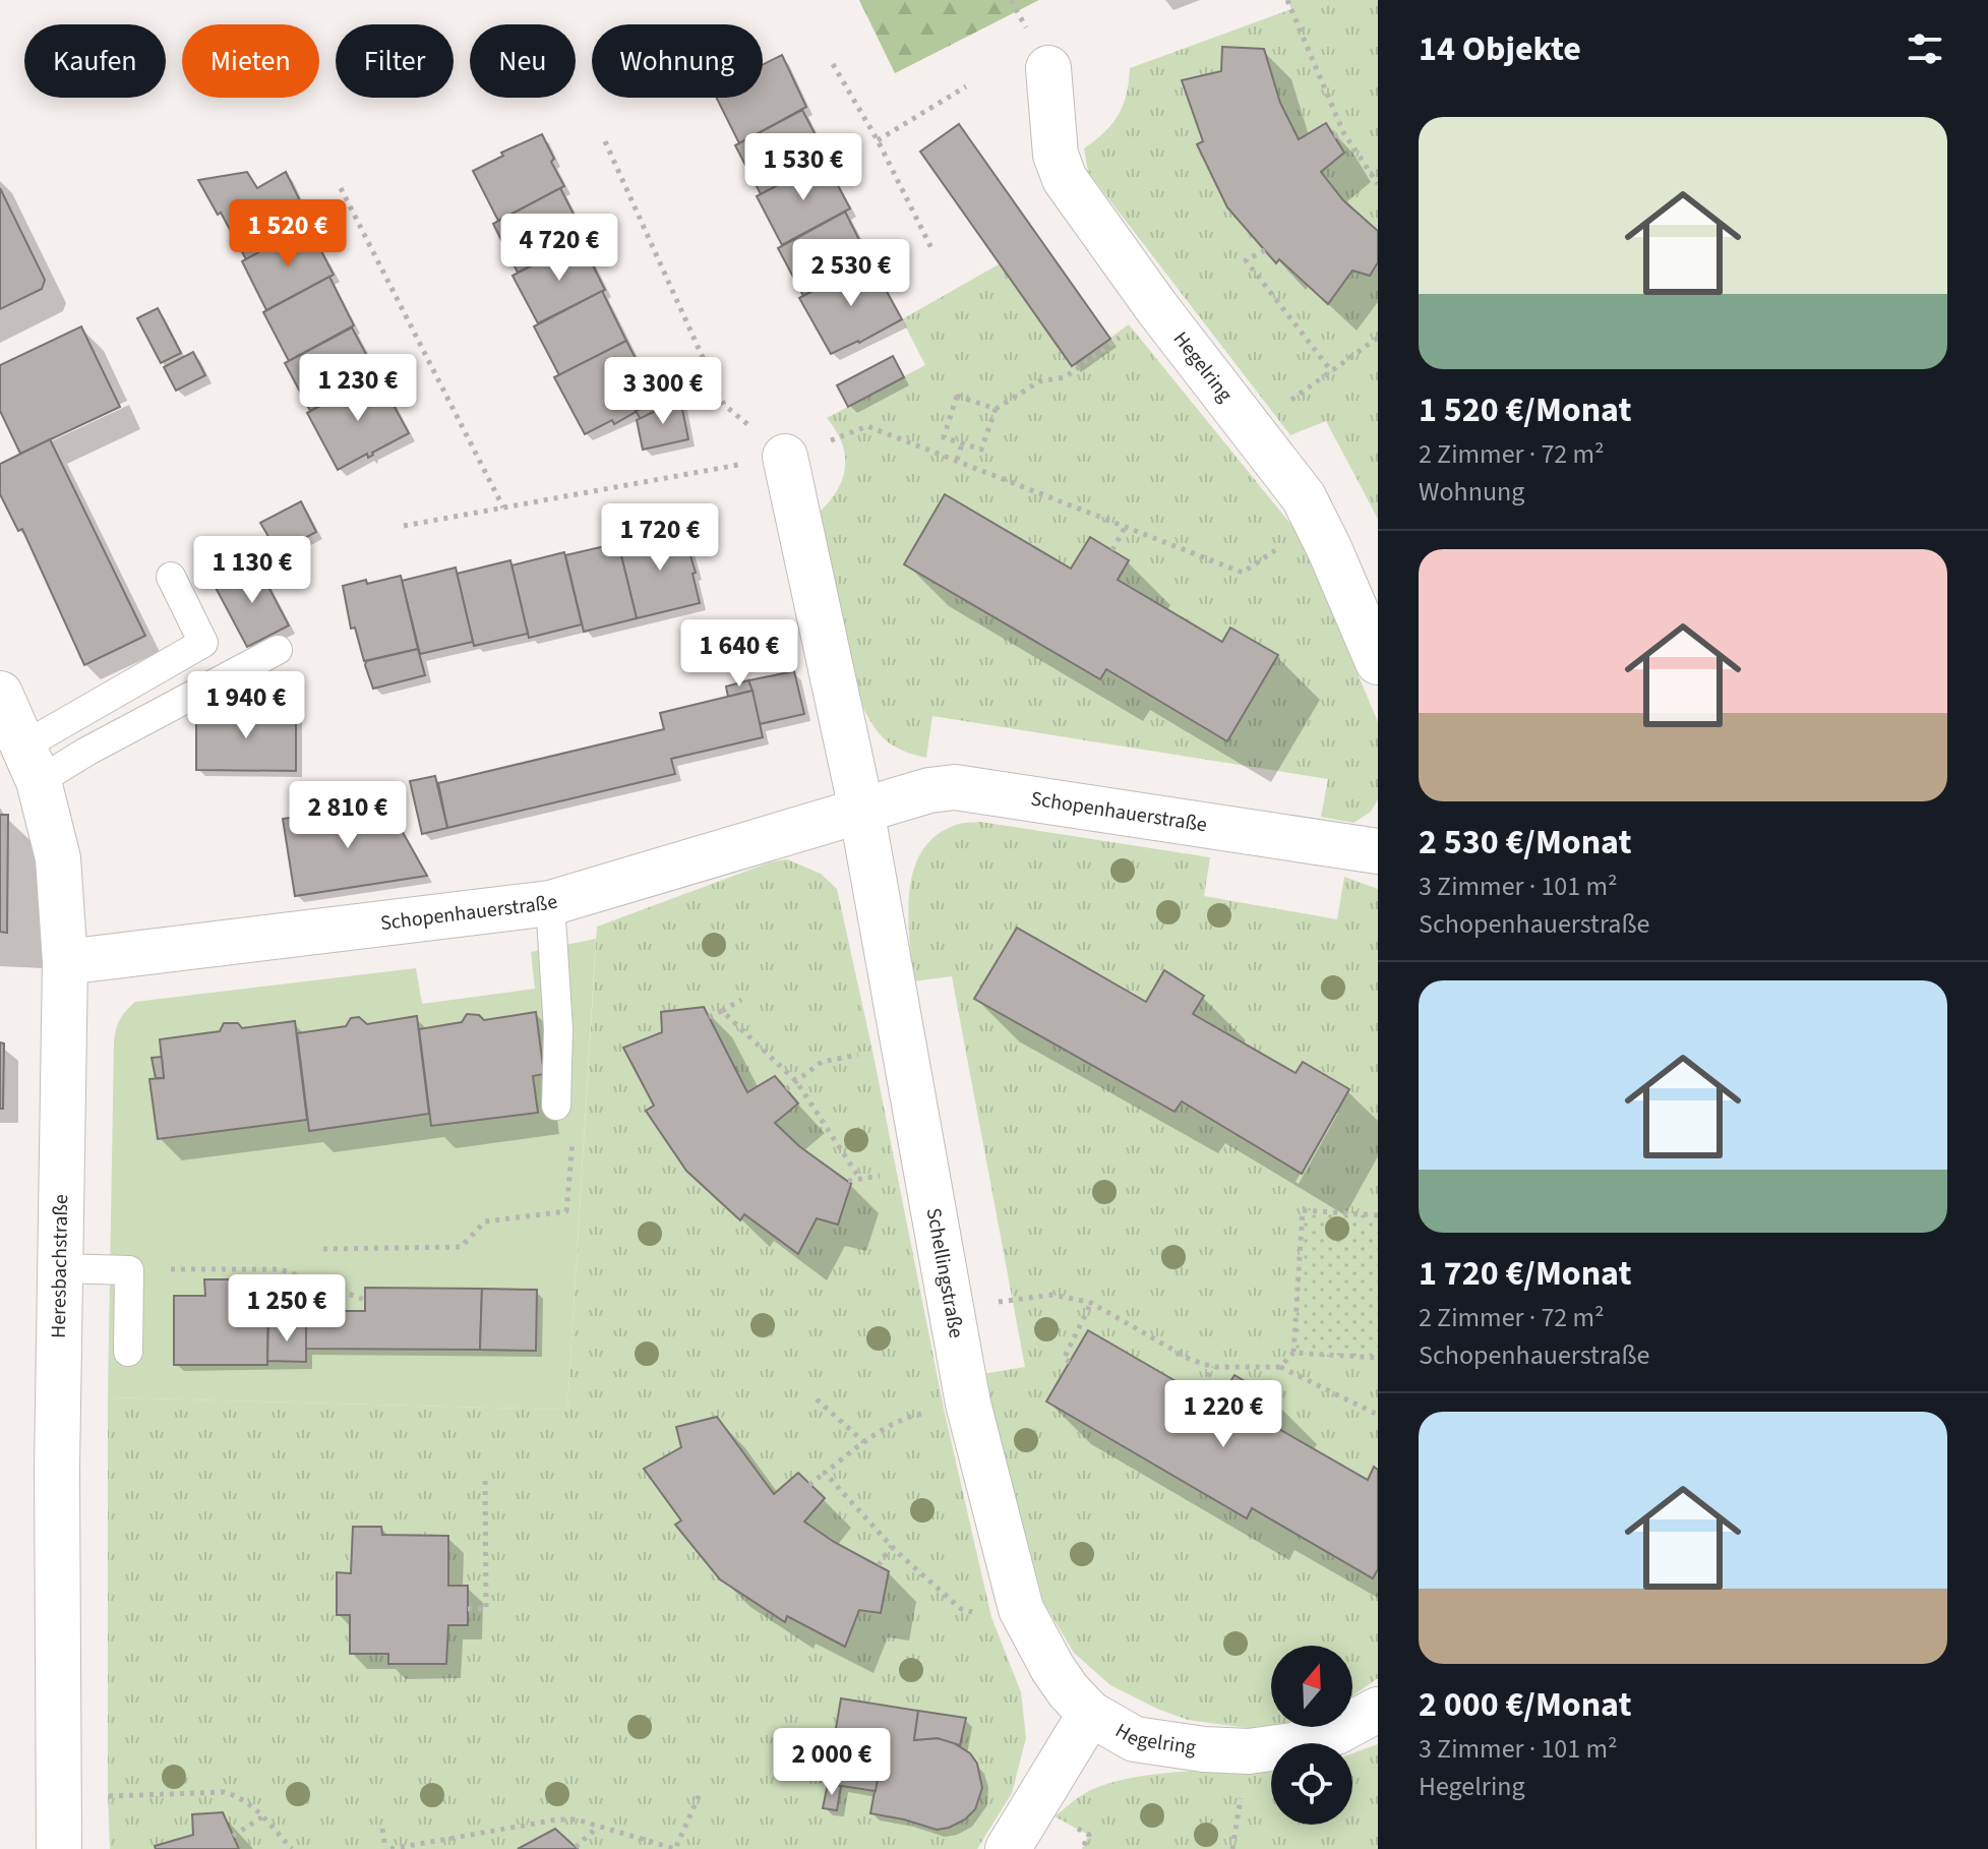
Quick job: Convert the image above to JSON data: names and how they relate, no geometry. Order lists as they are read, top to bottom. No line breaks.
{"streets":{"street":["Hegelring","Schopenhauerstraße","Heresbachstraße","Schellingstraße"]},"crossings":[["Hegelring","Schellingstraße"],["Schopenhauerstraße","Heresbachstraße"],["Schopenhauerstraße","Schellingstraße"]],"north":"top","page":{"heading":"14 Objekte","chip":["Kaufen","Mieten","Filter","Neu","Wohnung"],"list":[{"name":"1 520 €/Monat","note":"2 Zimmer · 72 m² · Wohnung"},{"name":"2 530 €/Monat","note":"3 Zimmer · 101 m² · Schopenhauerstraße"},{"name":"1 720 €/Monat","note":"2 Zimmer · 72 m² · Schopenhauerstraße"},{"name":"2 000 €/Monat","note":"3 Zimmer · 101 m² · Hegelring"}],"price":["1 530 €","1 520 €","4 720 €","2 530 €","1 230 €","3 300 €","1 720 €","1 130 €","1 640 €","1 940 €","2 810 €","1 250 €","1 220 €","2 000 €"]}}
